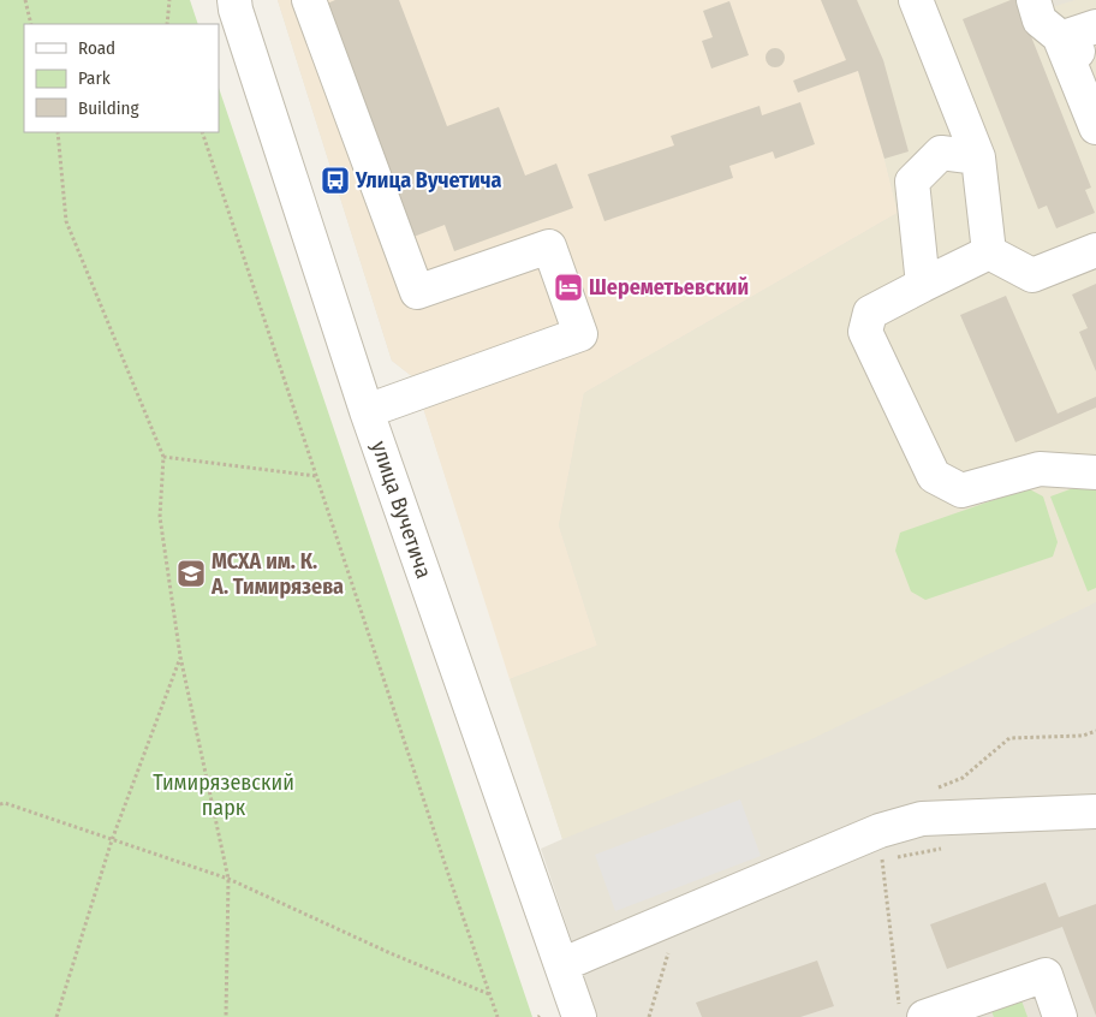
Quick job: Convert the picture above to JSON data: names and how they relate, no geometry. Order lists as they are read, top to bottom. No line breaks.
{"streets":{"street":["улица Вучетича"]},"parks":["Тимирязевский парк"],"places":{"bus stop":["Улица Вучетича"],"hotel":["Шереметьевский"],"school or university":["МСХА им. К. А. Тимирязева"]},"legend":["Road","Park","Building"]}
